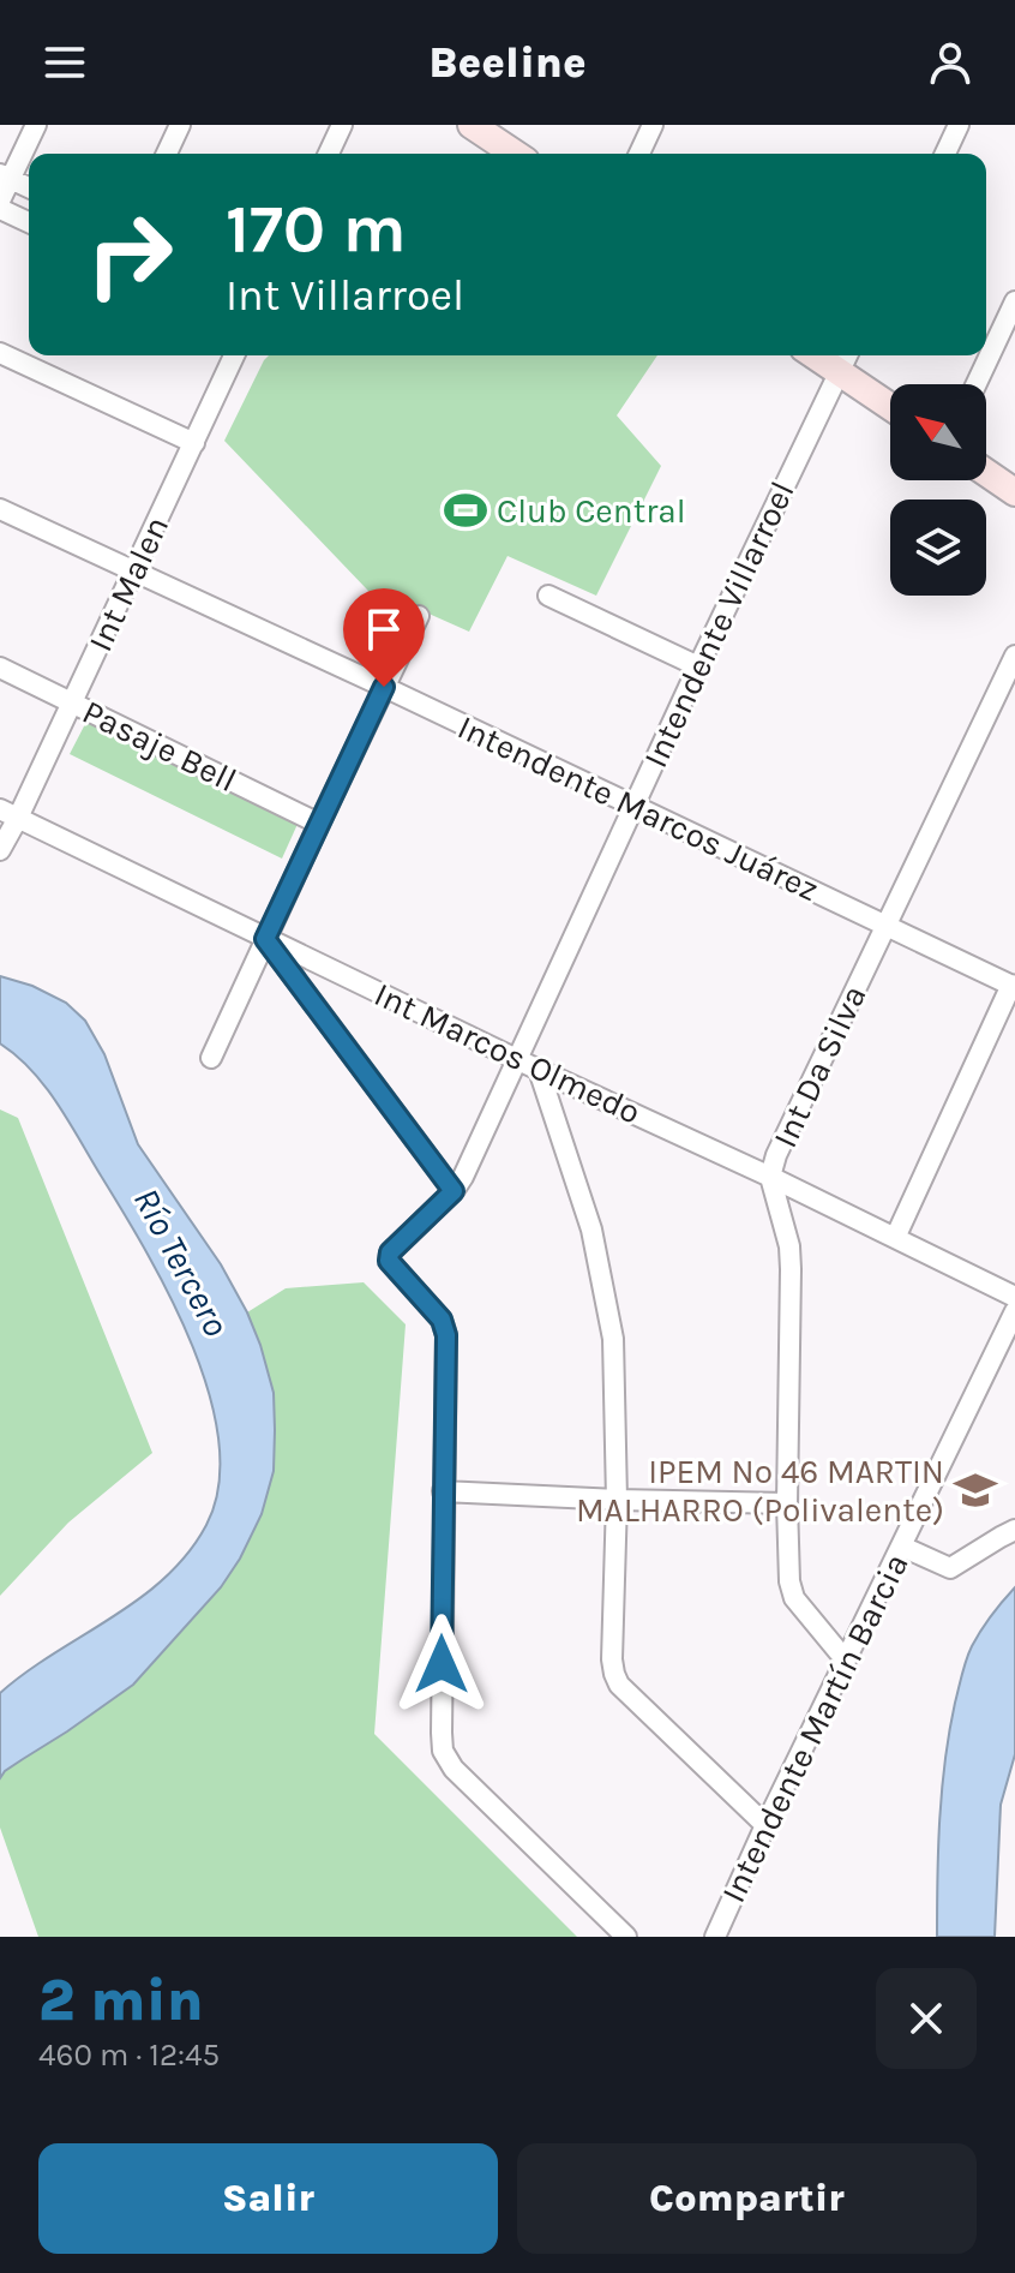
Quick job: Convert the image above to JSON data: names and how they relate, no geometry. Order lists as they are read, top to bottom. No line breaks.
{"streets":{"street":["Int Malen","Intendente Villarroel","Pasaje Bell","Intendente Marcos Juárez","Int Marcos Olmedo","Int Da Silva","Intendente Martín Barcia"]},"crossings":[["Int Malen","Pasaje Bell"],["Int Malen","Intendente Marcos Juárez"],["Int Malen","Int Marcos Olmedo"],["Intendente Villarroel","Intendente Marcos Juárez"],["Intendente Villarroel","Int Marcos Olmedo"],["Intendente Marcos Juárez","Int Da Silva"],["Int Marcos Olmedo","Int Da Silva"],["Int Da Silva","Intendente Martín Barcia"]],"water":["Río Tercero"],"places":{"sports":["Club Central"],"school or university":["IPEM Nº 46 MARTIN MALHARRO (Polivalente)"]},"north":"top left","page":{"header":"Beeline","turn":["170 m","Int Villarroel"],"heading":["2 min","460 m · 12:45"],"buttons":["Salir","Compartir"]}}
